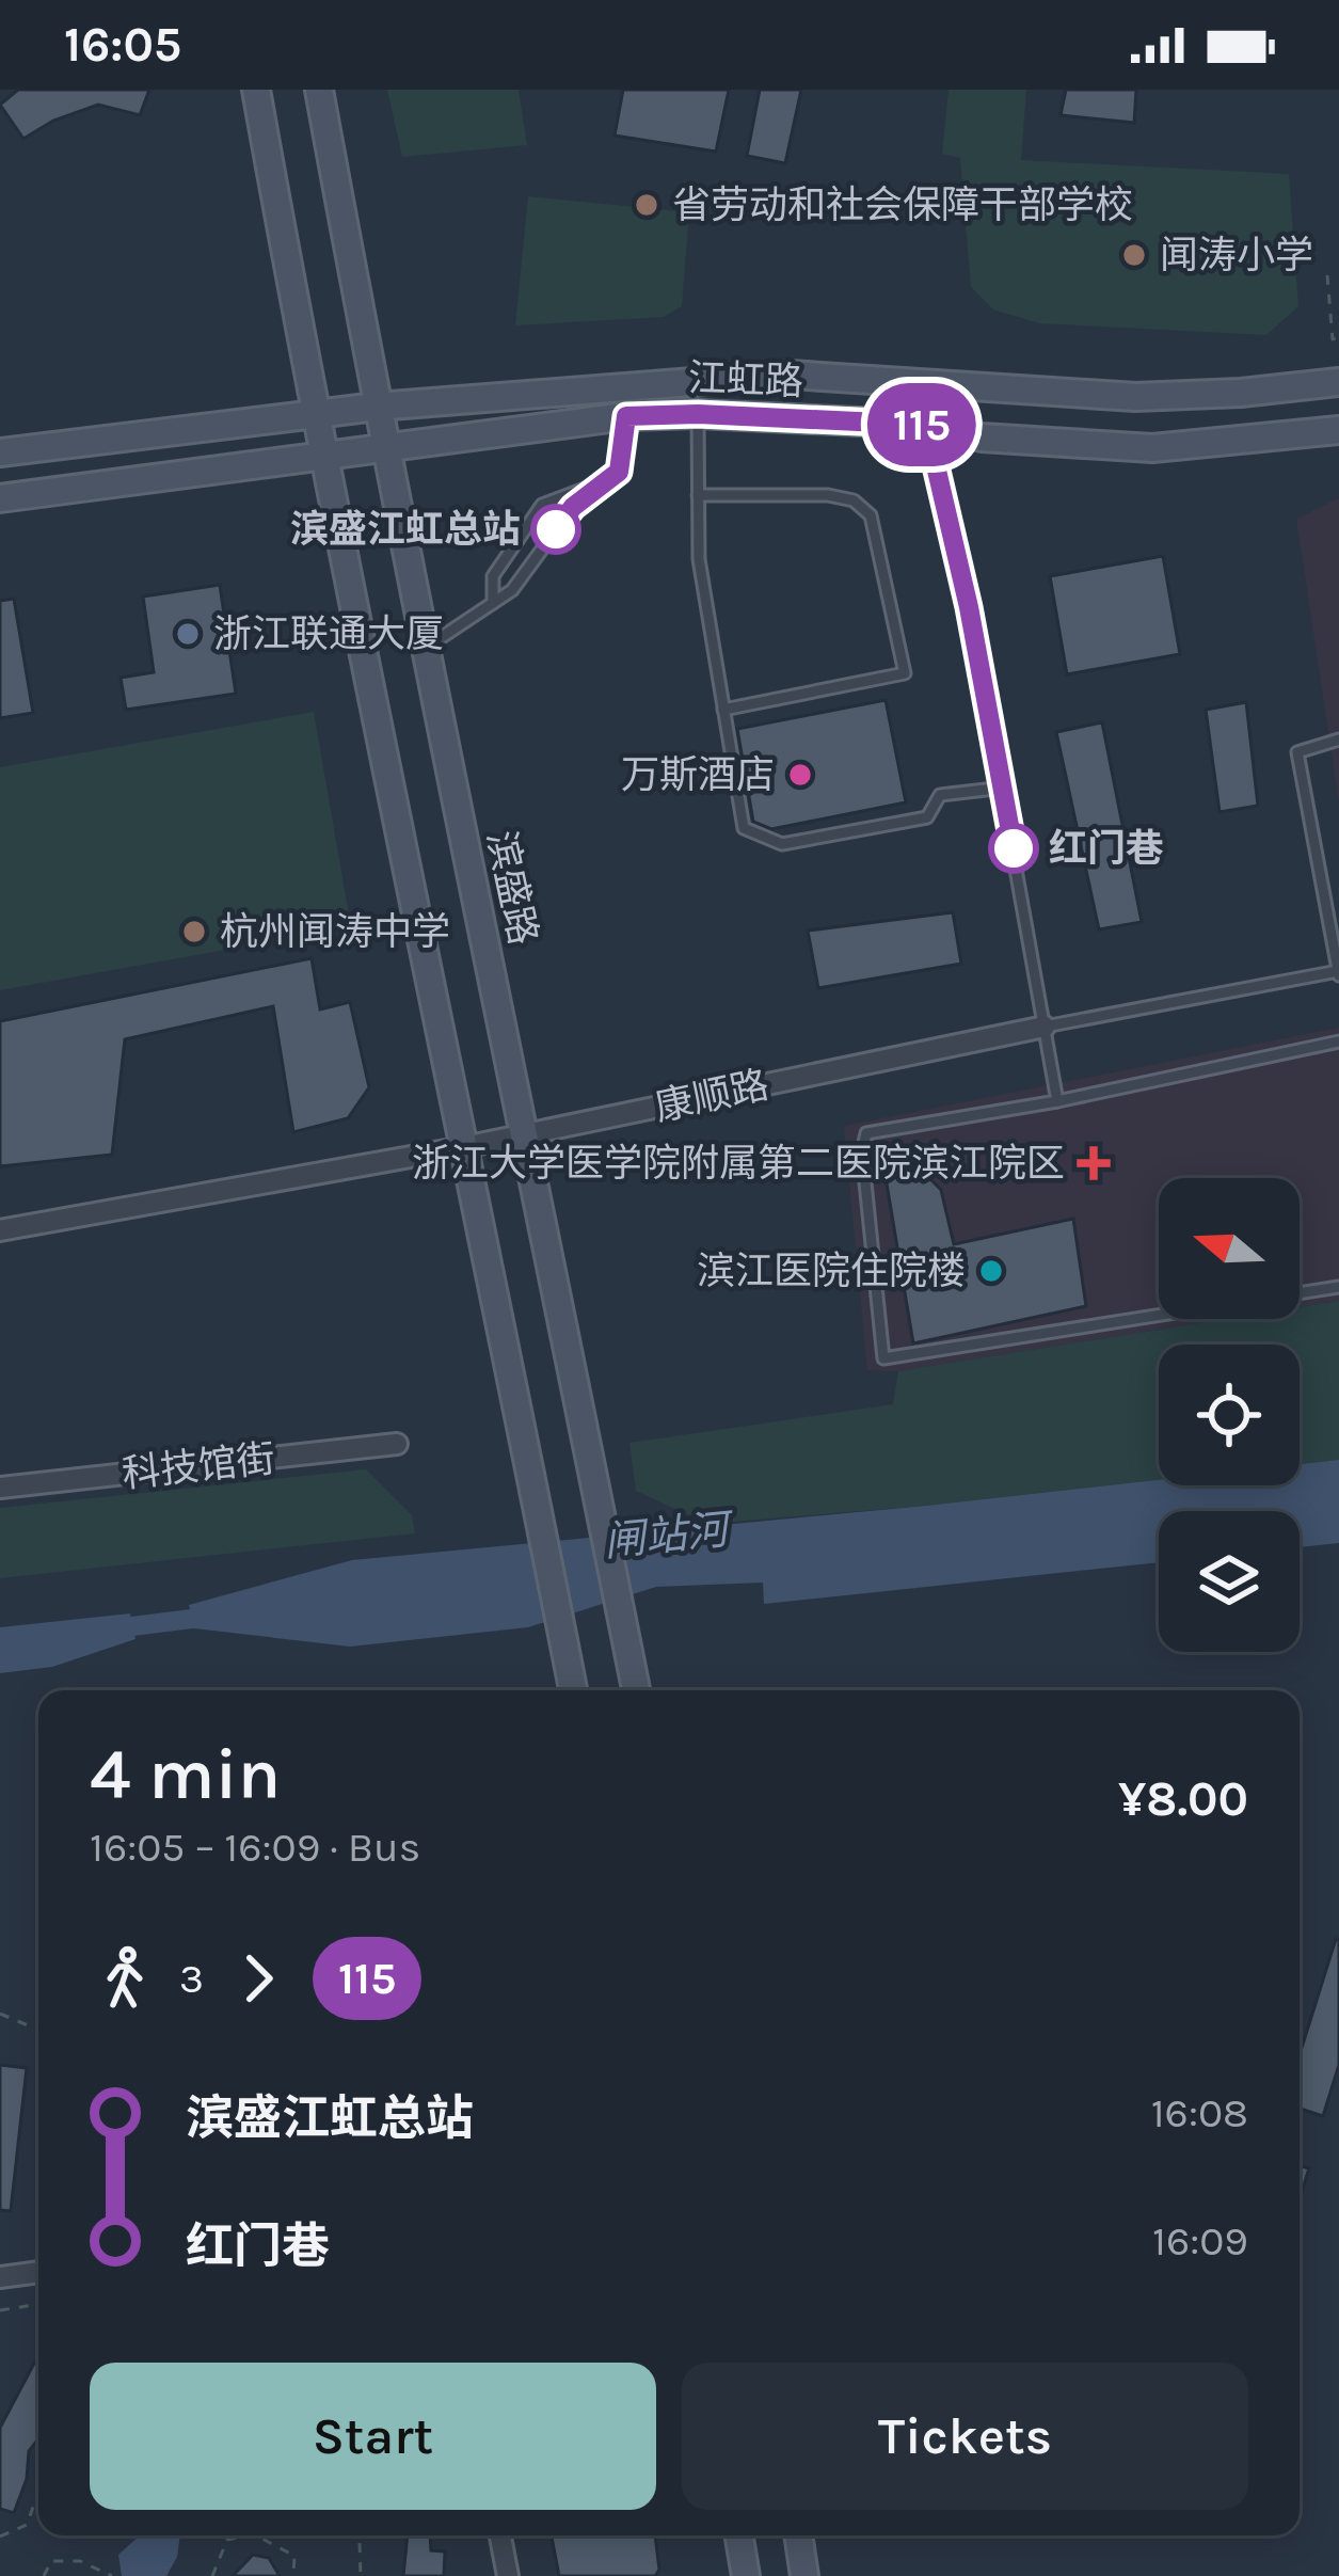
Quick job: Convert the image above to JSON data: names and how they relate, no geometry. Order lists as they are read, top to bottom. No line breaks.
{"streets":{"main road":["江虹路","滨盛路"],"street":["康顺路","科技馆街"]},"crossings":[["江虹路","滨盛路"],["滨盛路","康顺路"]],"water":["闸站河"],"places":{"other":["省劳动和社会保障干部学校","闻涛小学","滨盛江虹总站","浙江联通大厦","万斯酒店","红门巷","杭州闻涛中学","滨江医院住院楼"],"health":["浙江大学医学院附属第二医院滨江院区"]},"lines":["bus line 115"],"north":"left","page":{"status":"16:05","on_map":"115","heading":["4 min","16:05 – 16:09 · Bus","¥8.00"],"legs":["3","115"],"list":[{"name":"滨盛江虹总站","value":"16:08"},{"name":"红门巷","value":"16:09"}],"buttons":["Start","Tickets"]}}
